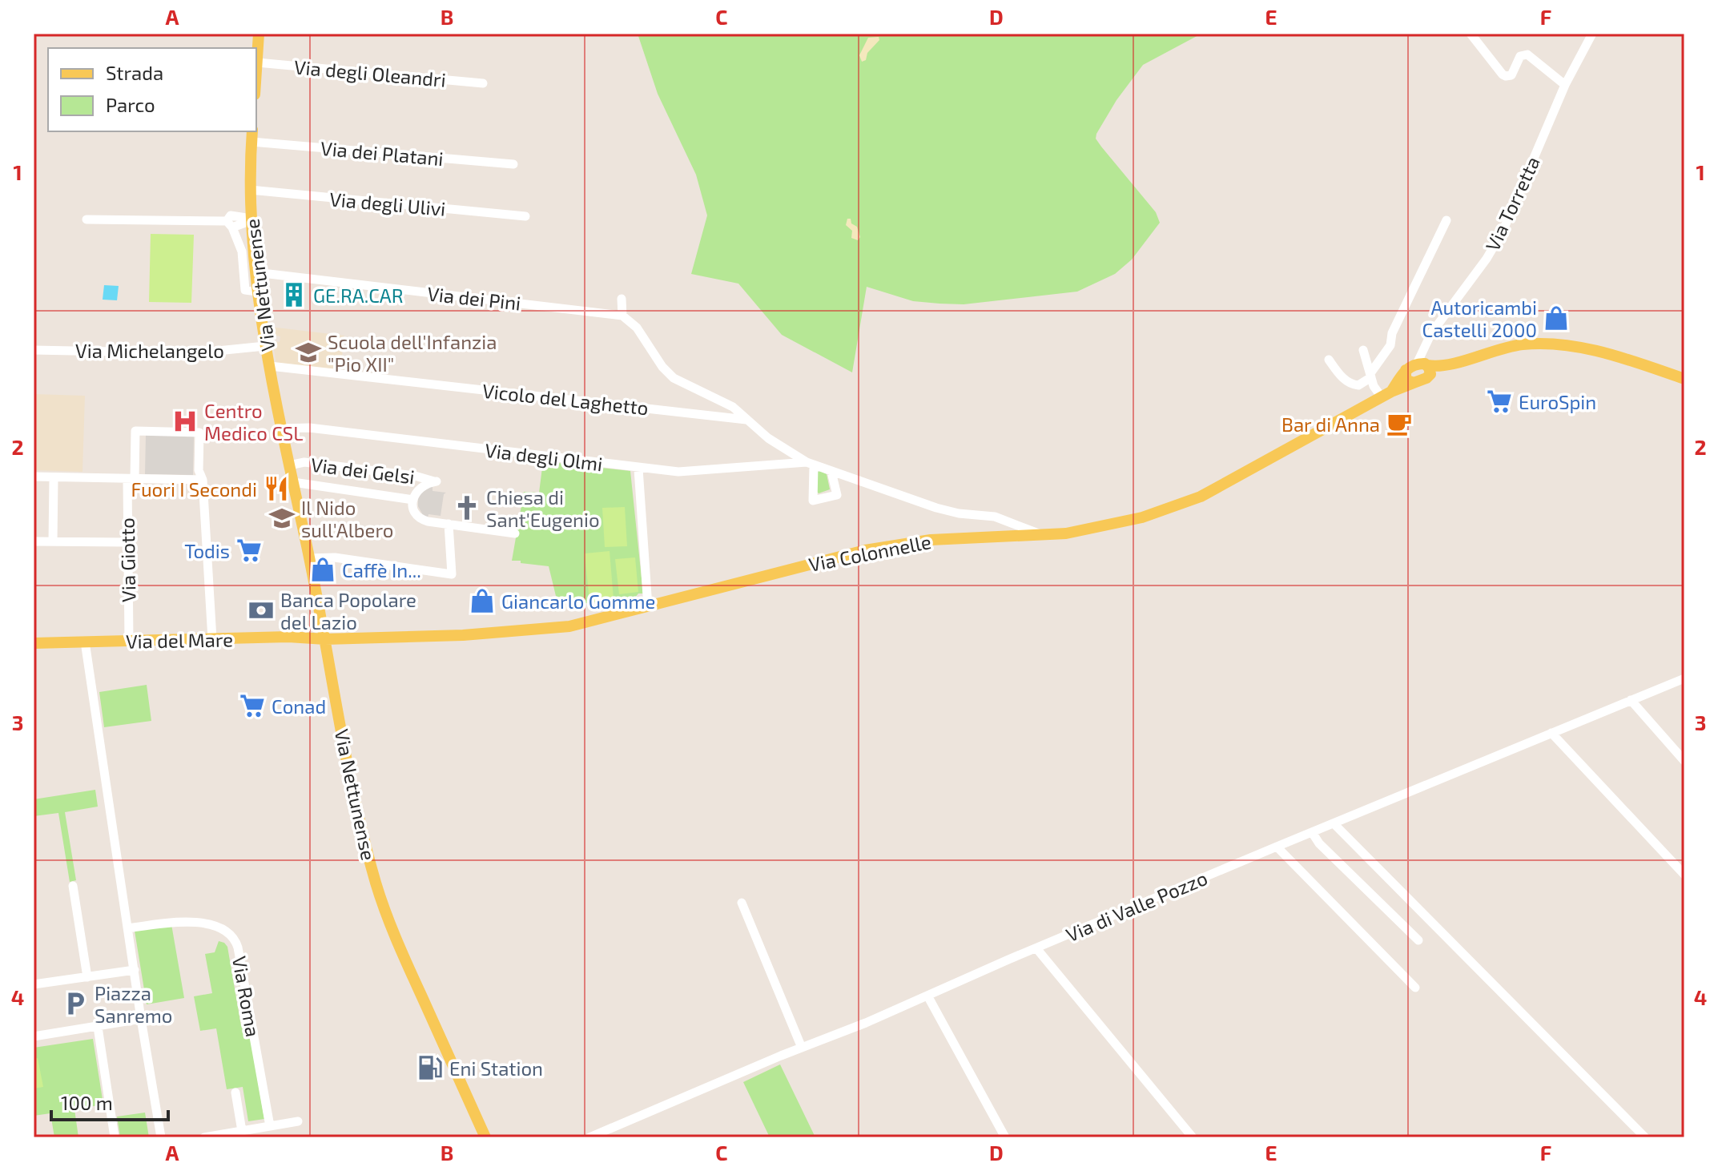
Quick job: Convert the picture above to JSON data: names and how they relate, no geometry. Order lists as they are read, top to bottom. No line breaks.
{"streets":{"main road":["Via Nettunense","Via Colonnelle","Via del Mare"],"street":["Via degli Oleandri","Via dei Platani","Via degli Ulivi","Via Torretta","Via dei Pini","Via Michelangelo","Vicolo del Laghetto","Via degli Olmi","Via dei Gelsi","Via Giotto","Via di Valle Pozzo","Via Roma"]},"crossings":[["Via dei Platani","Via Nettunense"],["Via degli Ulivi","Via Nettunense"],["Via Torretta","Via Colonnelle"],["Via Nettunense","Via dei Pini"],["Via Nettunense","Via Michelangelo"],["Via Nettunense","Vicolo del Laghetto"],["Via Nettunense","Via degli Olmi"],["Via Nettunense","Via dei Gelsi"],["Via Nettunense","Via Colonnelle"],["Via Nettunense","Via del Mare"],["Via Colonnelle","Via del Mare"],["Via Giotto","Via del Mare"]],"places":{"building":["GE.RA.CAR"],"shop":["Autoricambi Castelli 2000","Caffè In...","Giancarlo Gomme"],"school or university":["Scuola dell'Infanzia \"Pio XII\"","Il Nido sull'Albero"],"supermarket":["EuroSpin","Todis","Conad"],"hospital":["Centro Medico CSL"],"cafe":["Bar di Anna"],"restaurant":["Fuori I Secondi"],"church":["Chiesa di Sant'Eugenio"],"bank":["Banca Popolare del Lazio"],"parking":["Piazza Sanremo"],"fuel station":["Eni Station"]},"legend":["Strada","Parco"],"scale_bar":"100 m","grid":{"columns":["A","B","C","D","E","F"],"rows":["1","2","3","4"]}}
